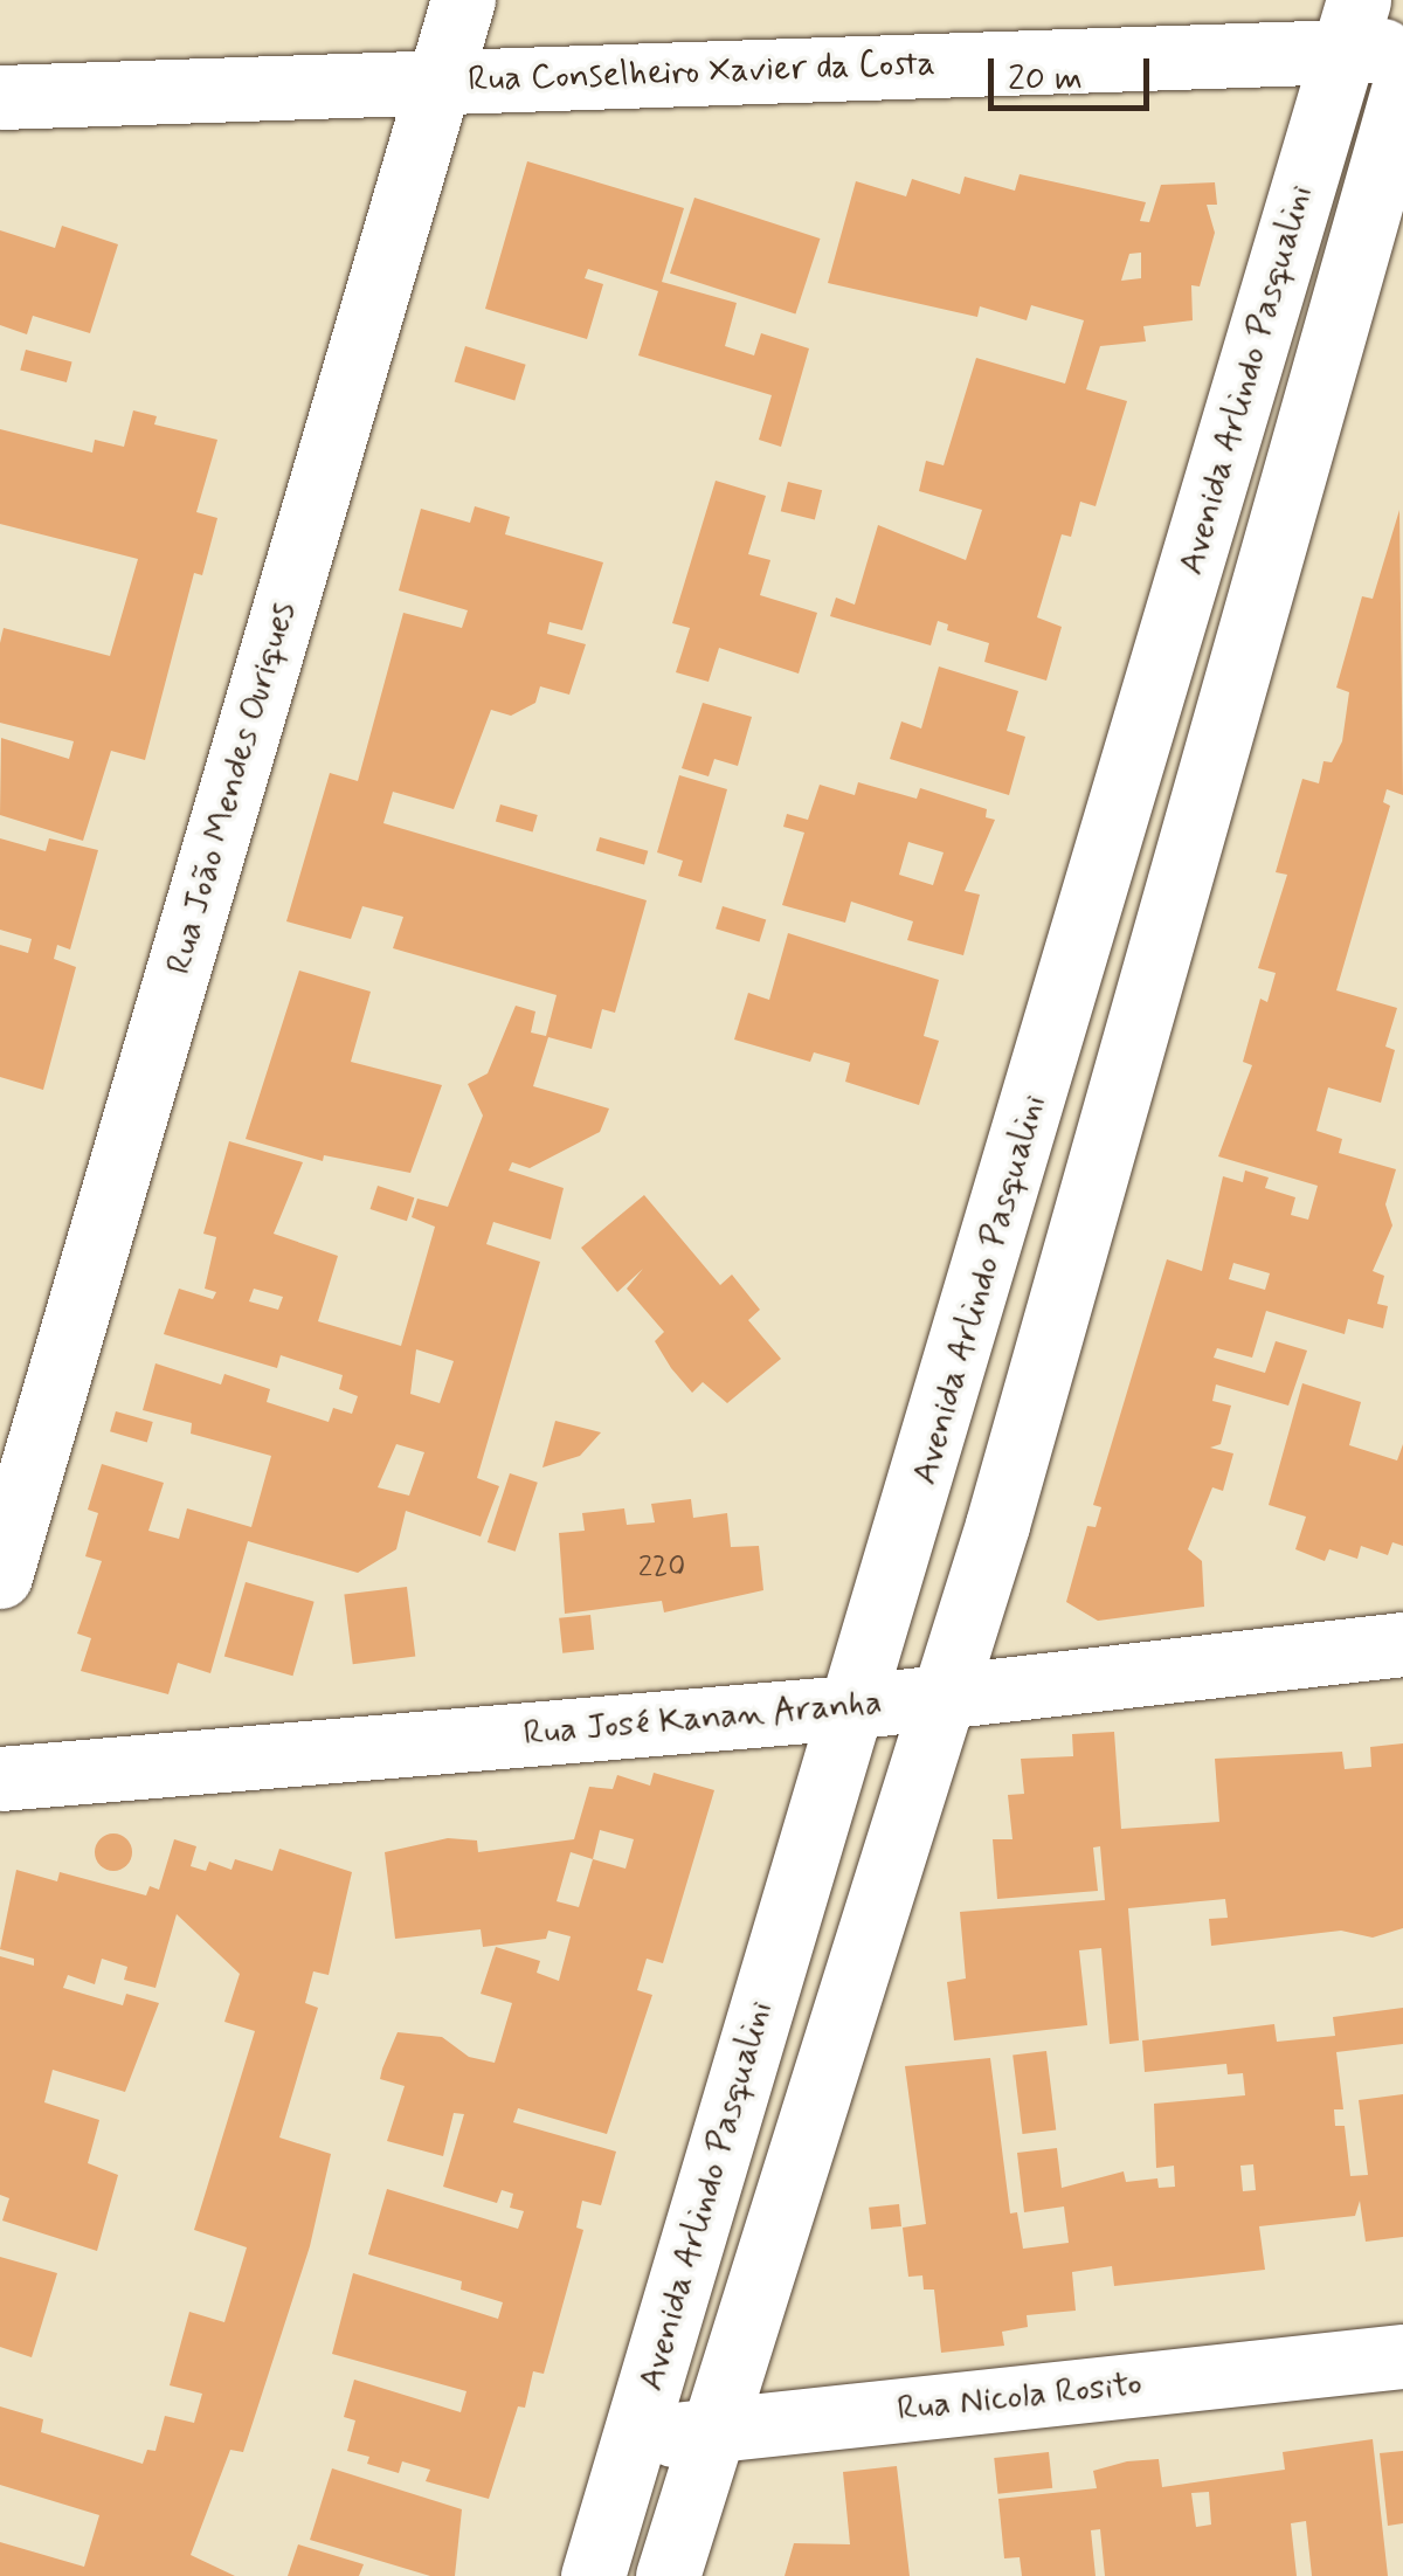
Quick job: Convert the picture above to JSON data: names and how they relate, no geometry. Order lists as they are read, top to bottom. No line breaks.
{"streets":{"street":["Rua Conselheiro Xavier da Costa","Avenida Arlindo Pasqualini","Rua João Mendes Ouriques","Rua José Kanan Aranha","Rua Nicola Rosito"]},"crossings":[["Rua Conselheiro Xavier da Costa","Avenida Arlindo Pasqualini"],["Rua Conselheiro Xavier da Costa","Rua João Mendes Ouriques"],["Avenida Arlindo Pasqualini","Rua José Kanan Aranha"],["Avenida Arlindo Pasqualini","Rua Nicola Rosito"]],"house_numbers":["220"],"scale_bar":"20 m"}
